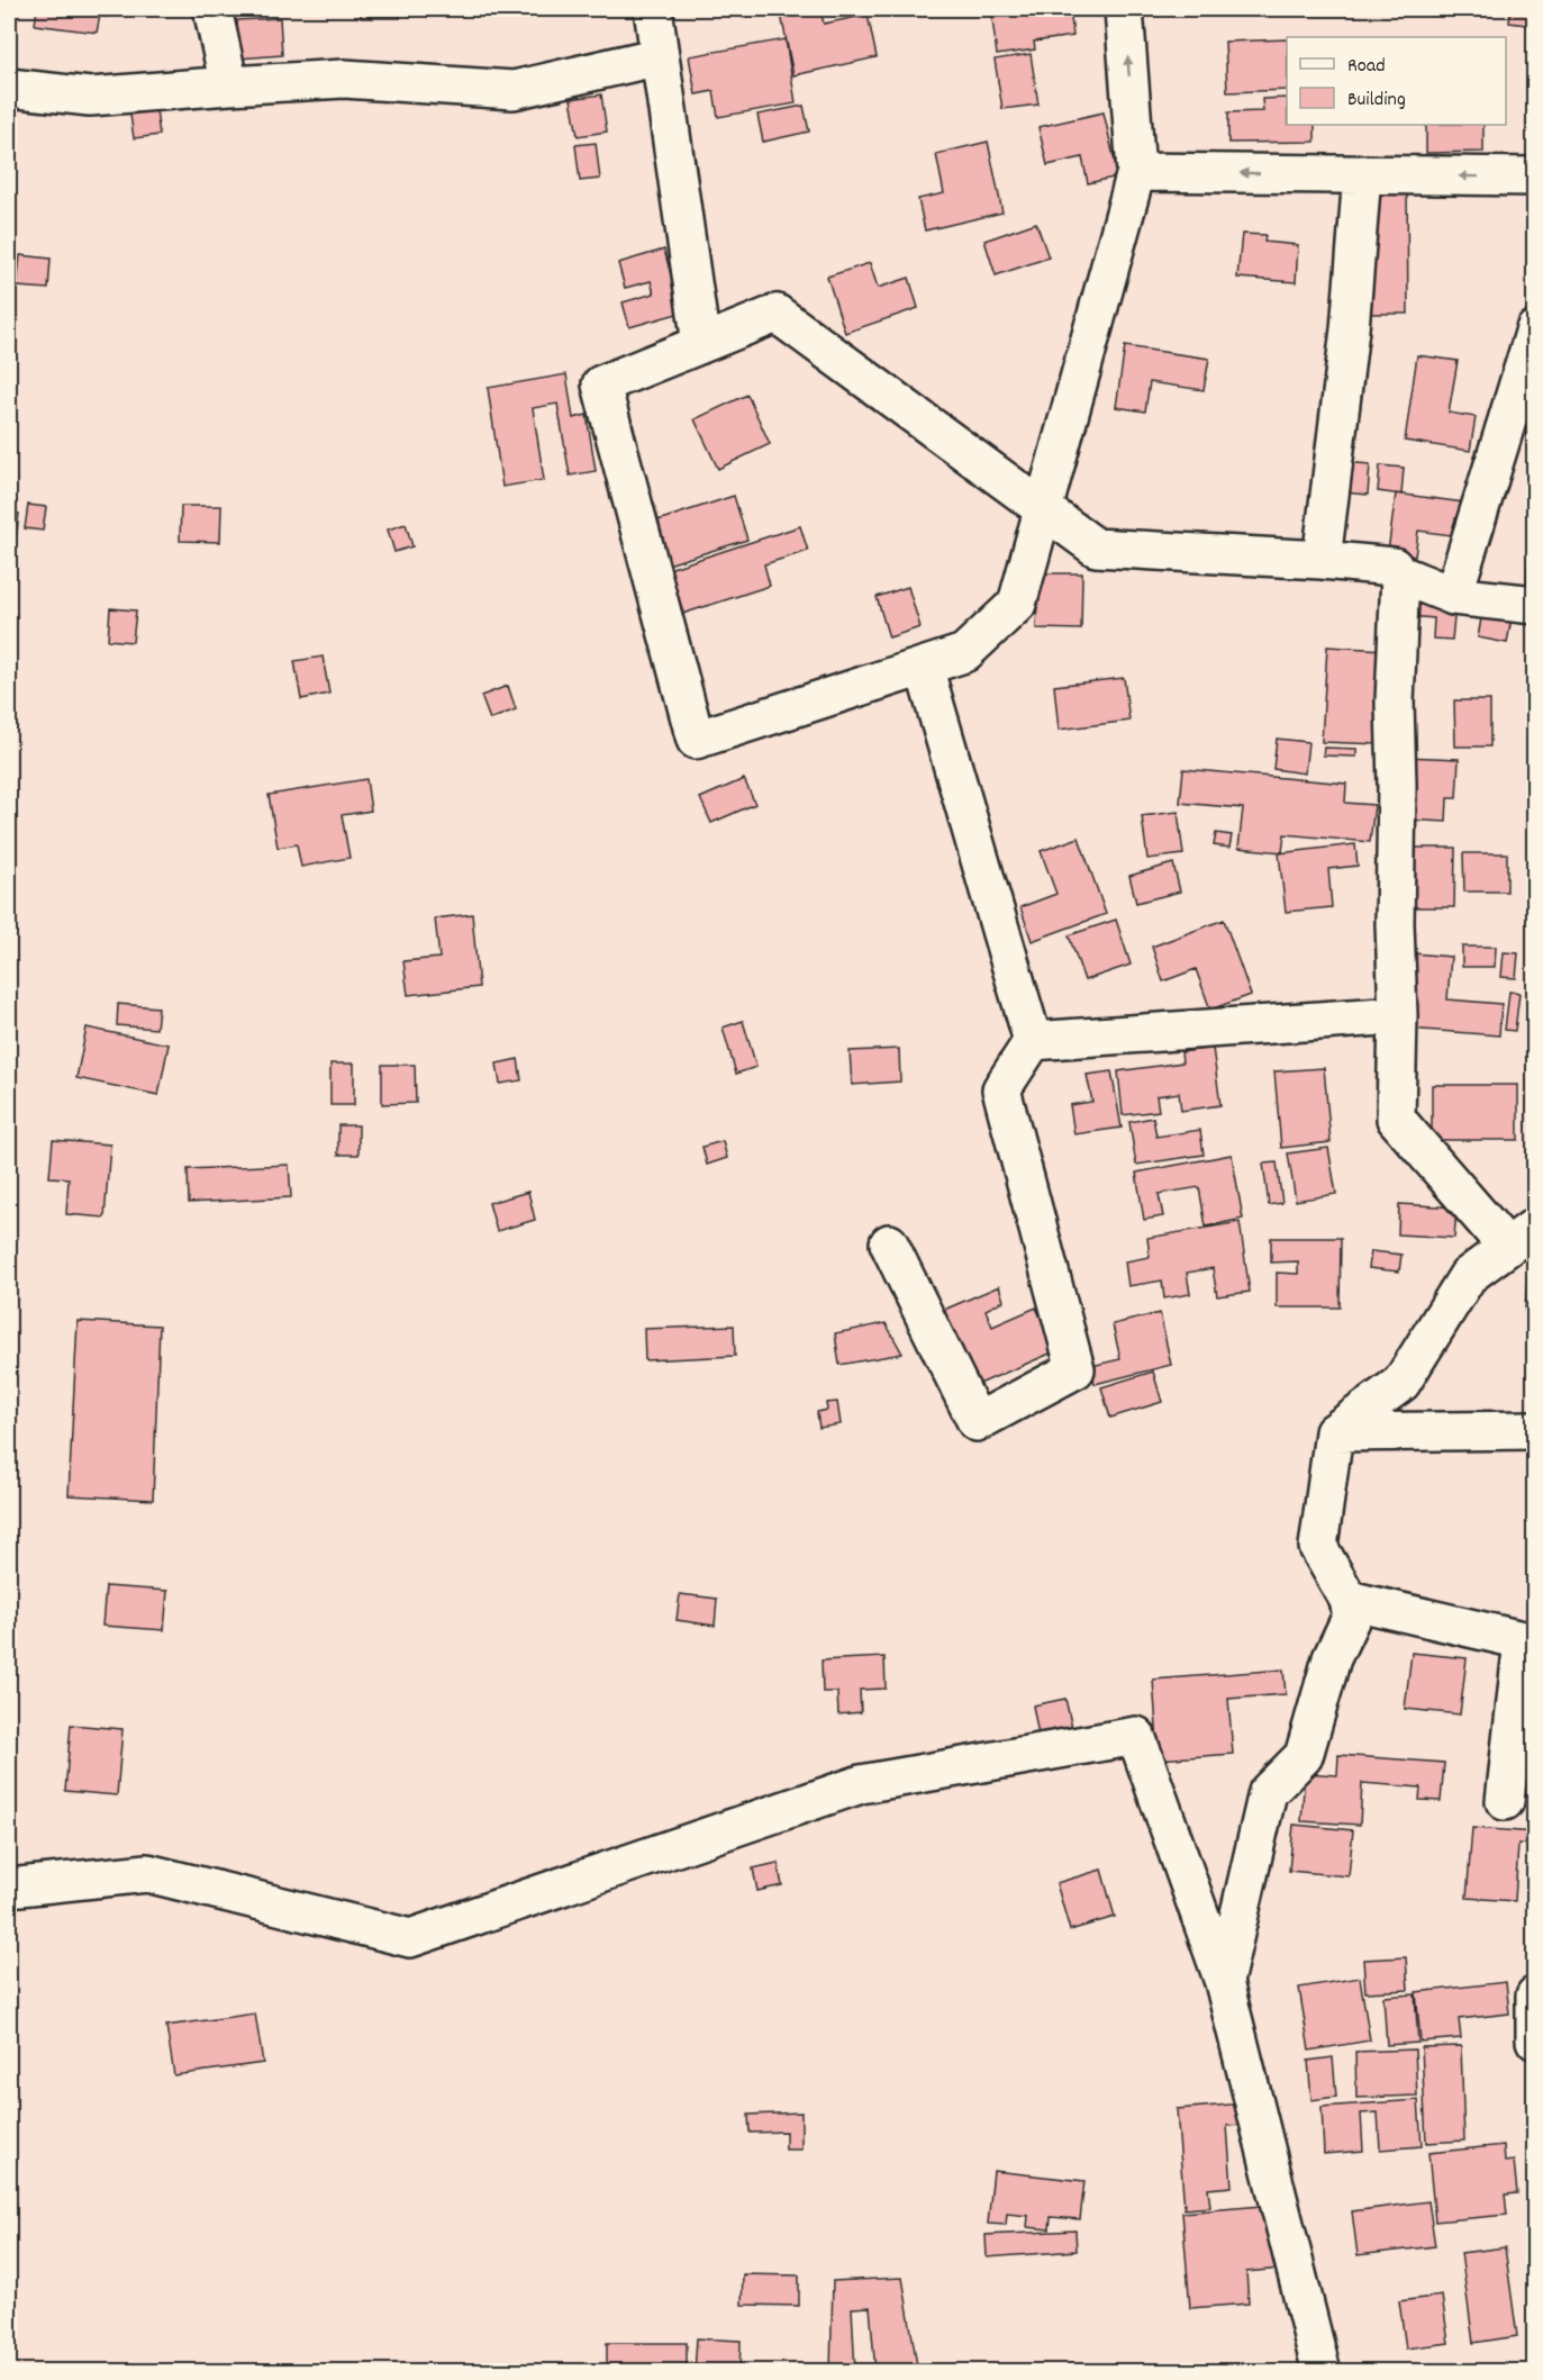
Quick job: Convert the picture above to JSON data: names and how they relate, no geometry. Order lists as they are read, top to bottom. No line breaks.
{"legend":["Road","Building"]}
